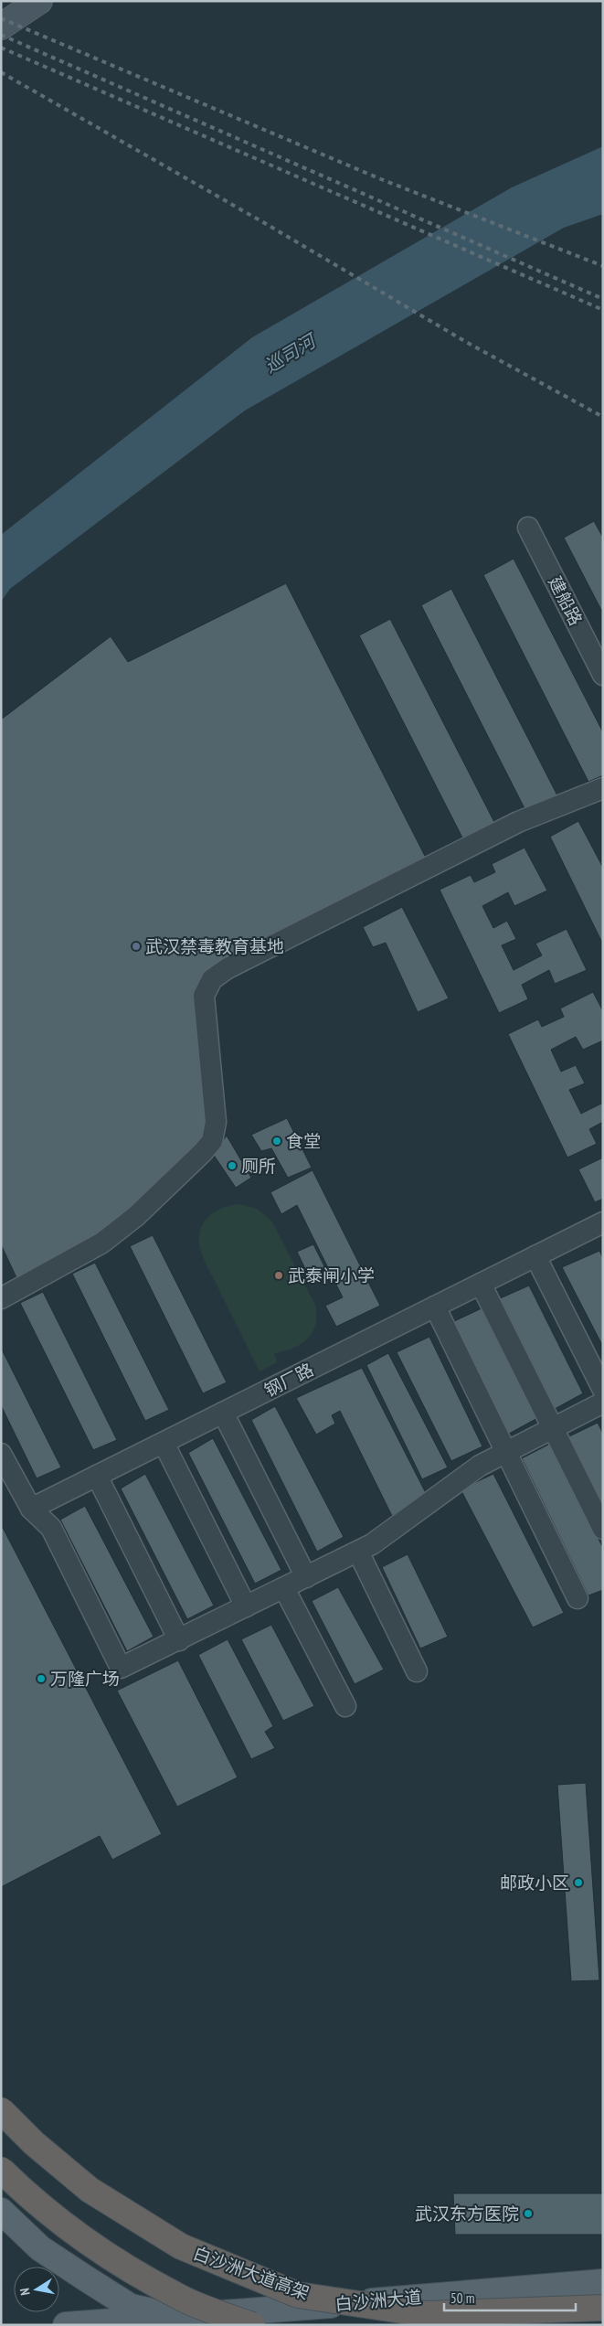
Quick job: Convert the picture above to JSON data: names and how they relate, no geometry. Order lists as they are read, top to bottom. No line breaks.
{"streets":{"highway":["白沙洲大道高架"],"main road":["白沙洲大道"],"street":["建船路","钢厂路"]},"water":["巡司河"],"places":["武汉禁毒教育基地","食堂","厕所","武泰闸小学","万隆广场","邮政小区","武汉东方医院"],"scale_bar":"50 m","north":"left"}
